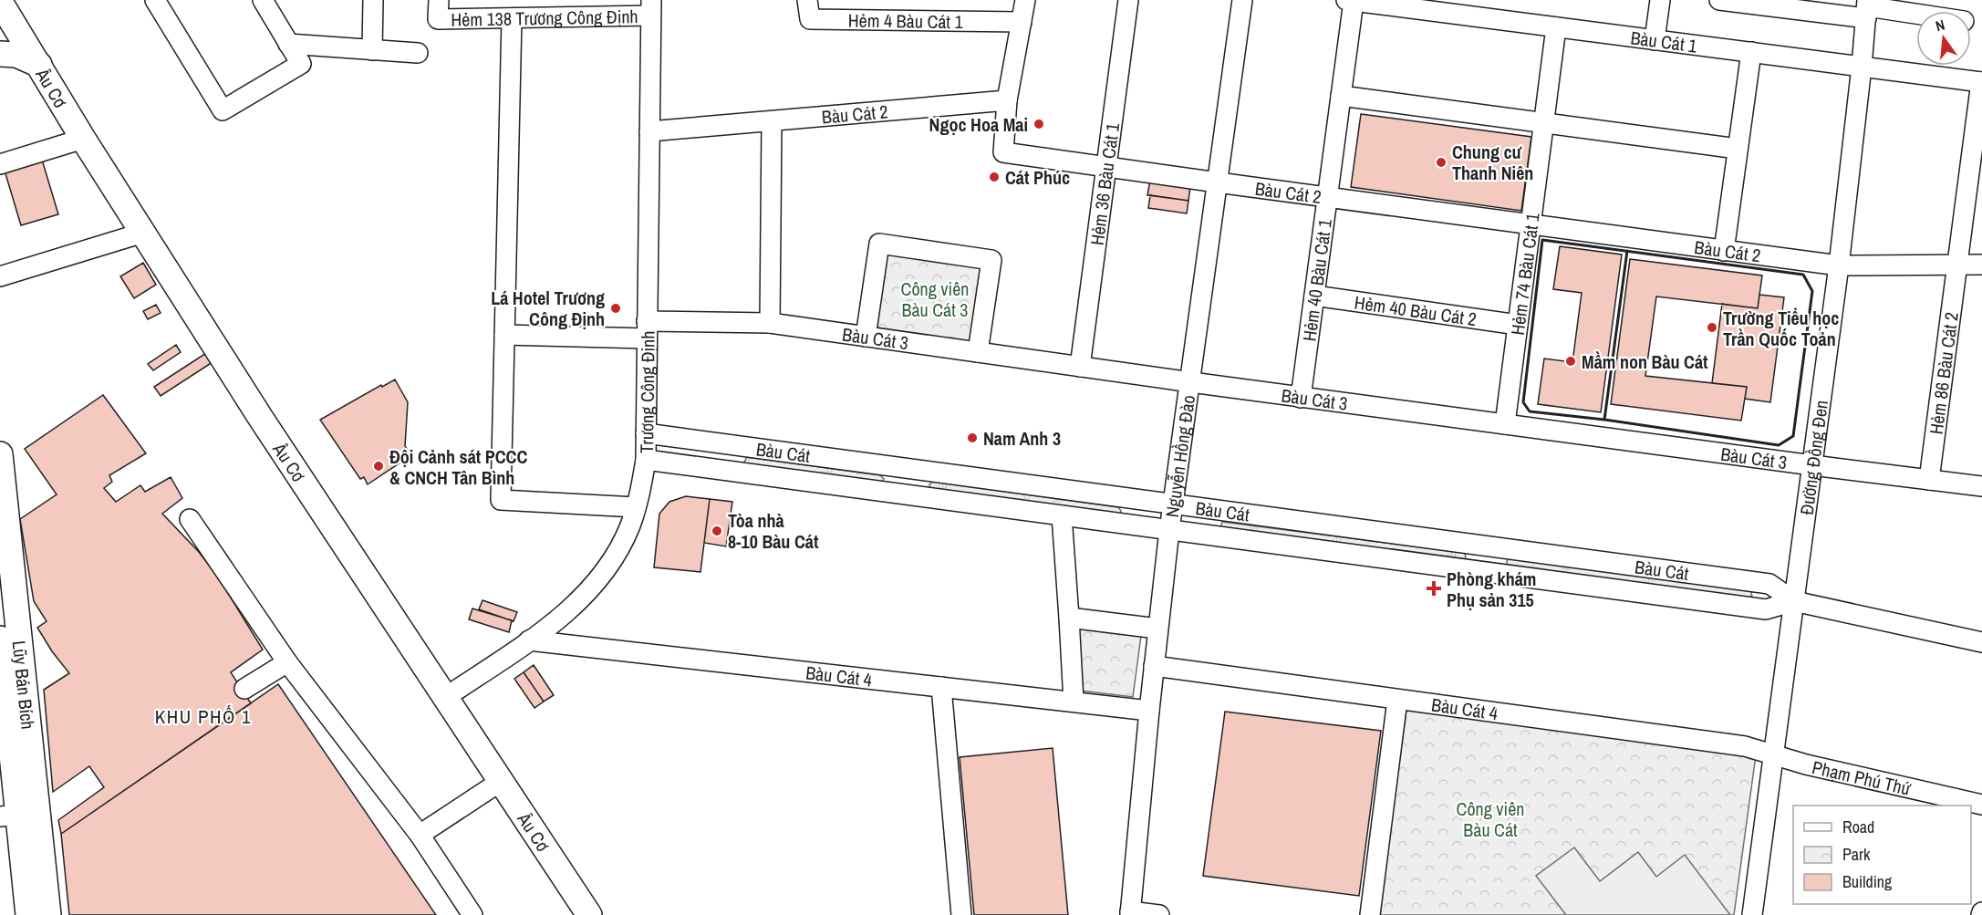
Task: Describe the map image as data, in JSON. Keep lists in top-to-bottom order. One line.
{"streets":{"main road":["Âu Cơ","Lũy Bán Bích"],"street":["Hẻm 138 Trương Công Định","Hẻm 4 Bàu Cát 1","Bàu Cát 1","Bàu Cát 2","Hẻm 36 Bàu Cát 1","Hẻm 74 Bàu Cát 1","Hẻm 40 Bàu Cát 1","Hẻm 40 Bàu Cát 2","Bàu Cát 3","Hẻm 86 Bàu Cát 2","Trương Công Định","Bàu Cát","Nguyễn Hồng Đào","Đường Đồng Đen","Bàu Cát 4","Phạm Phú Thứ"]},"crossings":[["Hẻm 138 Trương Công Định","Trương Công Định"],["Bàu Cát 1","Hẻm 74 Bàu Cát 1"],["Bàu Cát 1","Hẻm 40 Bàu Cát 1"],["Bàu Cát 1","Hẻm 86 Bàu Cát 2"],["Bàu Cát 1","Đường Đồng Đen"],["Âu Cơ","Trương Công Định"],["Bàu Cát 2","Hẻm 36 Bàu Cát 1"],["Bàu Cát 2","Hẻm 74 Bàu Cát 1"],["Bàu Cát 2","Hẻm 40 Bàu Cát 1"],["Bàu Cát 2","Hẻm 86 Bàu Cát 2"],["Bàu Cát 2","Trương Công Định"],["Bàu Cát 2","Nguyễn Hồng Đào"],["Bàu Cát 2","Đường Đồng Đen"],["Hẻm 36 Bàu Cát 1","Bàu Cát 3"],["Hẻm 74 Bàu Cát 1","Hẻm 40 Bàu Cát 2"],["Hẻm 74 Bàu Cát 1","Bàu Cát 3"],["Hẻm 40 Bàu Cát 1","Hẻm 40 Bàu Cát 2"],["Hẻm 40 Bàu Cát 1","Bàu Cát 3"],["Bàu Cát 3","Hẻm 86 Bàu Cát 2"],["Bàu Cát 3","Trương Công Định"],["Bàu Cát 3","Nguyễn Hồng Đào"],["Bàu Cát 3","Đường Đồng Đen"],["Trương Công Định","Bàu Cát"],["Trương Công Định","Bàu Cát 4"],["Bàu Cát","Nguyễn Hồng Đào"],["Bàu Cát","Đường Đồng Đen"],["Nguyễn Hồng Đào","Bàu Cát 4"],["Đường Đồng Đen","Bàu Cát 4"],["Đường Đồng Đen","Phạm Phú Thứ"],["Bàu Cát 4","Phạm Phú Thứ"]],"districts":["KHU PHỐ 1"],"parks":["Công viên Bàu Cát 3","Công viên Bàu Cát"],"places":{"other":["Ngọc Hoa Mai","Chung cư Thanh Niên","Cát Phúc","Lá Hotel Trương Công Định","Trường Tiểu học Trần Quốc Toản","Mầm non Bàu Cát","Nam Anh 3","Đội Cảnh sát PCCC & CNCH Tân Bình","Tòa nhà 8-10 Bàu Cát"],"health":["Phòng khám Phụ sản 315"]},"legend":["Road","Park","Building"],"north":"top"}
